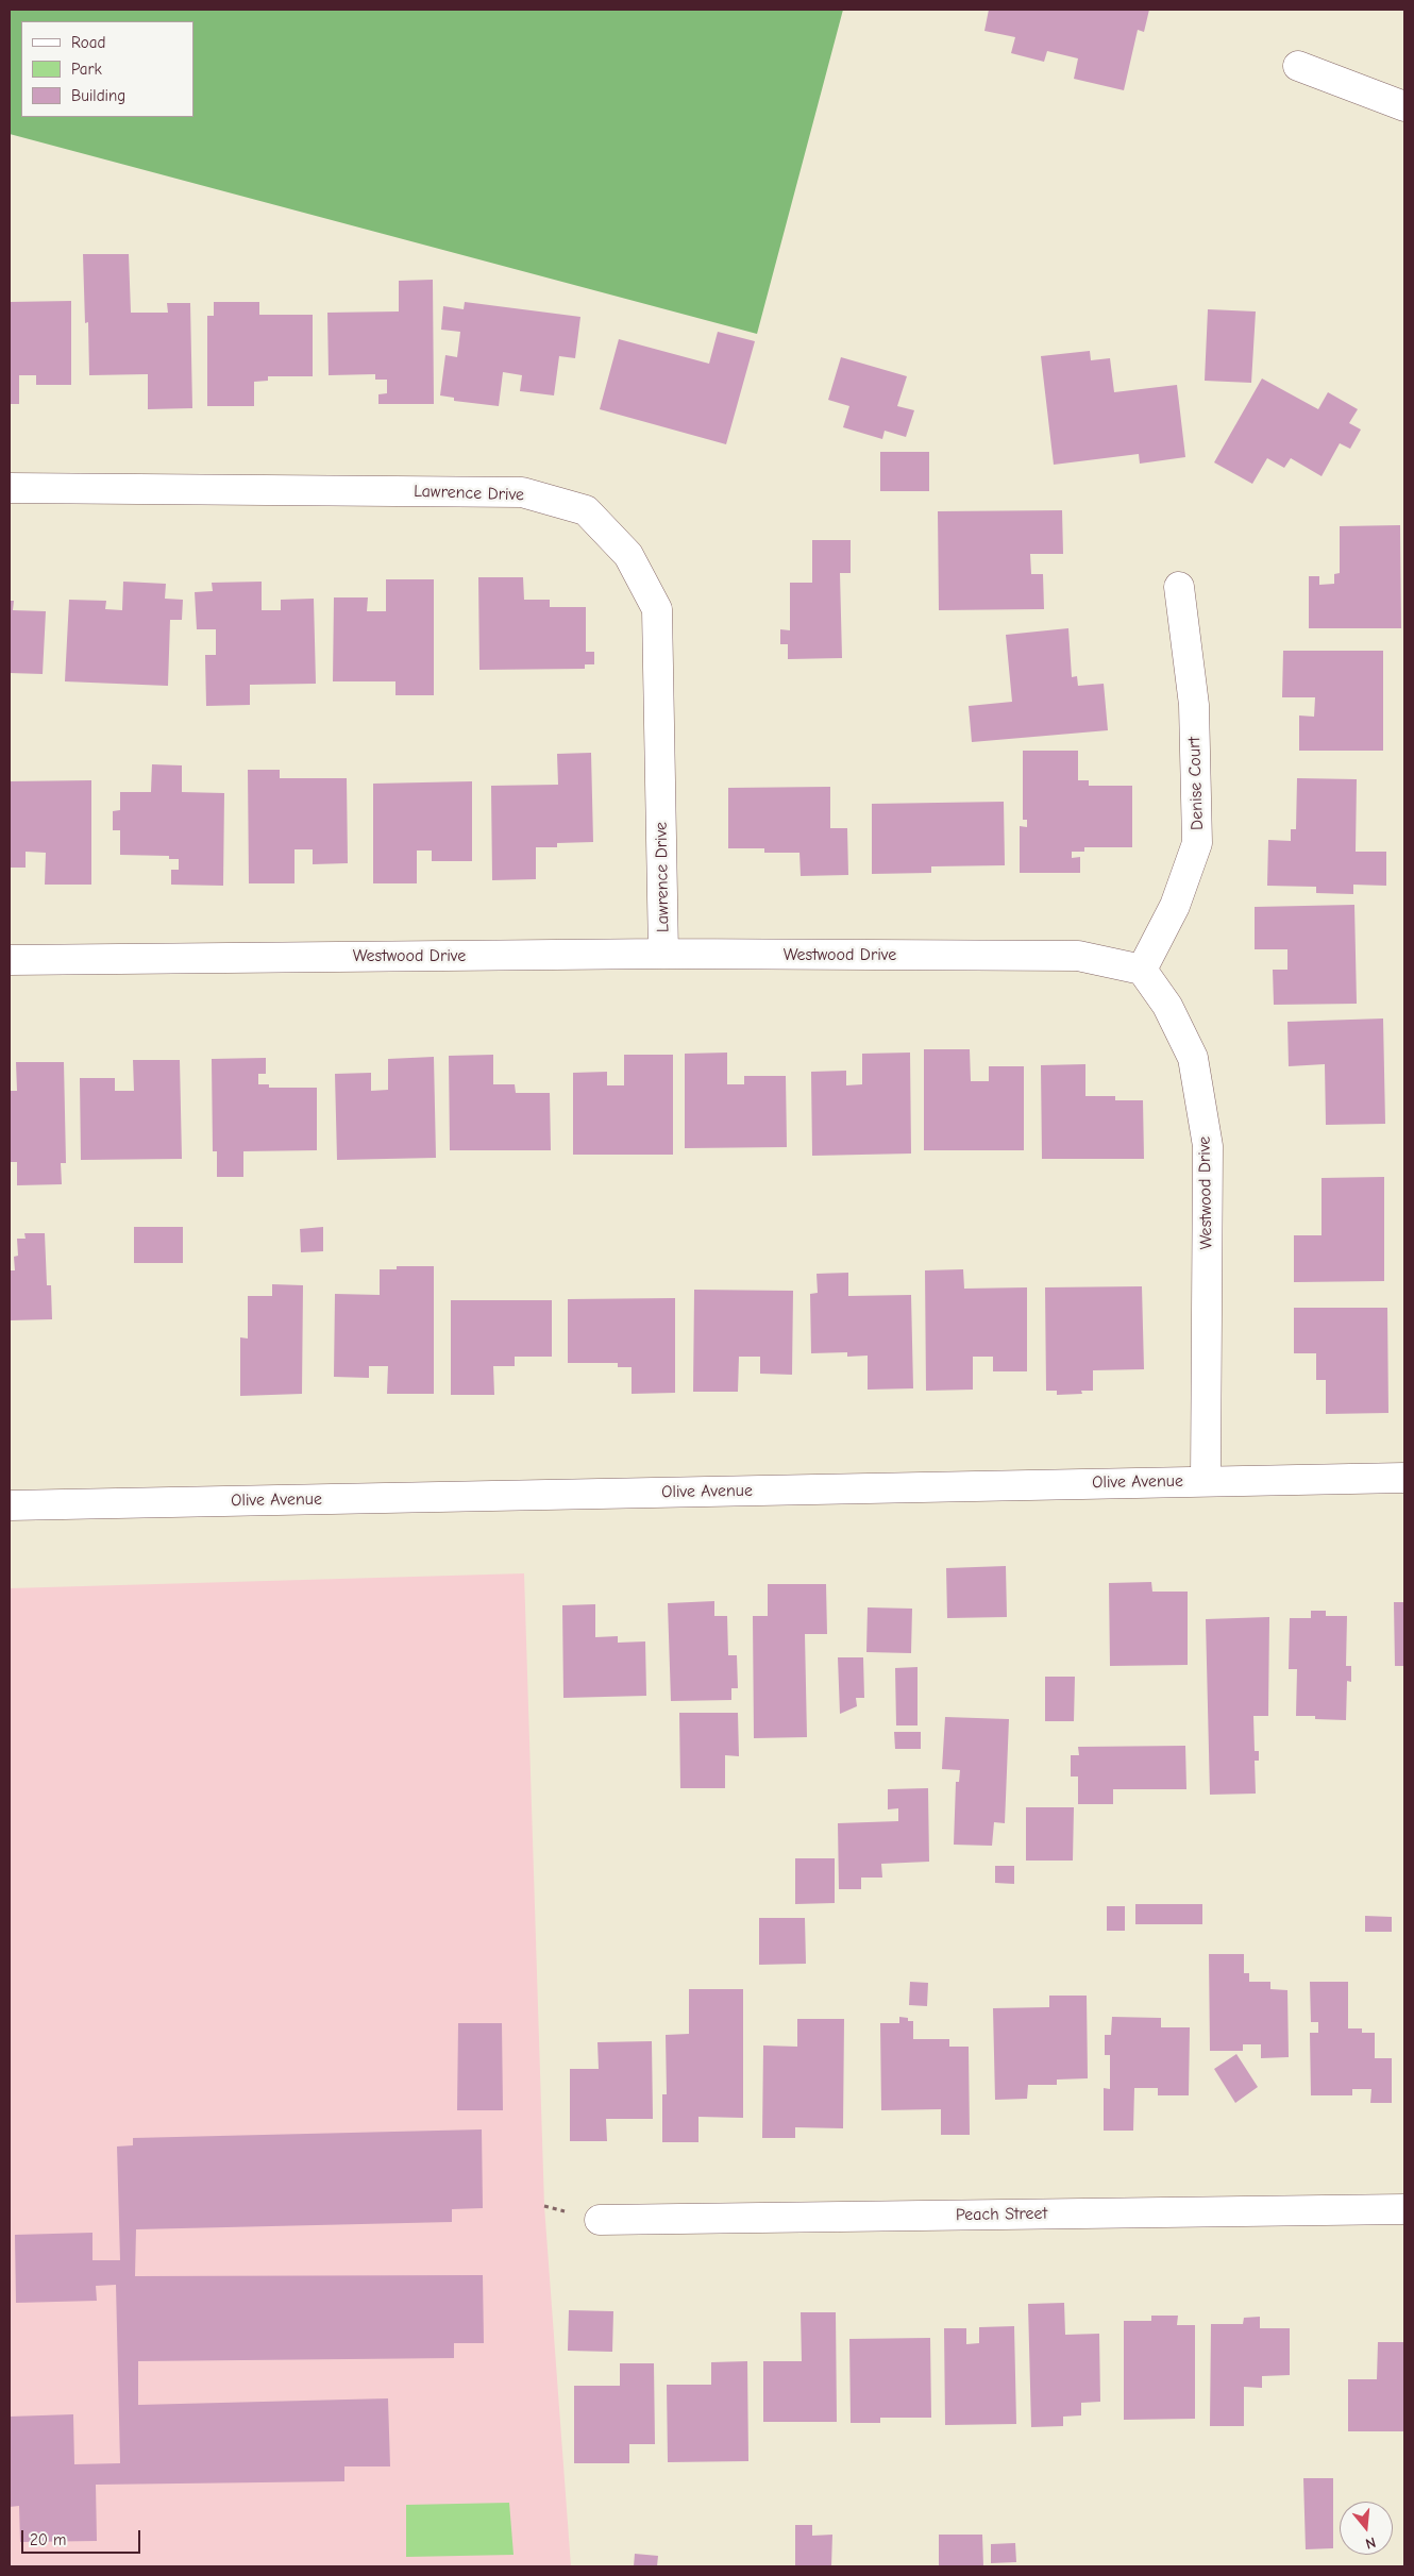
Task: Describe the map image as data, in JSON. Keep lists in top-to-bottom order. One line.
{"streets":{"street":["Lawrence Drive","Denise Court","Westwood Drive","Olive Avenue","Peach Street"]},"crossings":[["Lawrence Drive","Westwood Drive"],["Denise Court","Westwood Drive"],["Westwood Drive","Olive Avenue"]],"legend":["Road","Park","Building"],"scale_bar":"20 m","north":"bottom"}
